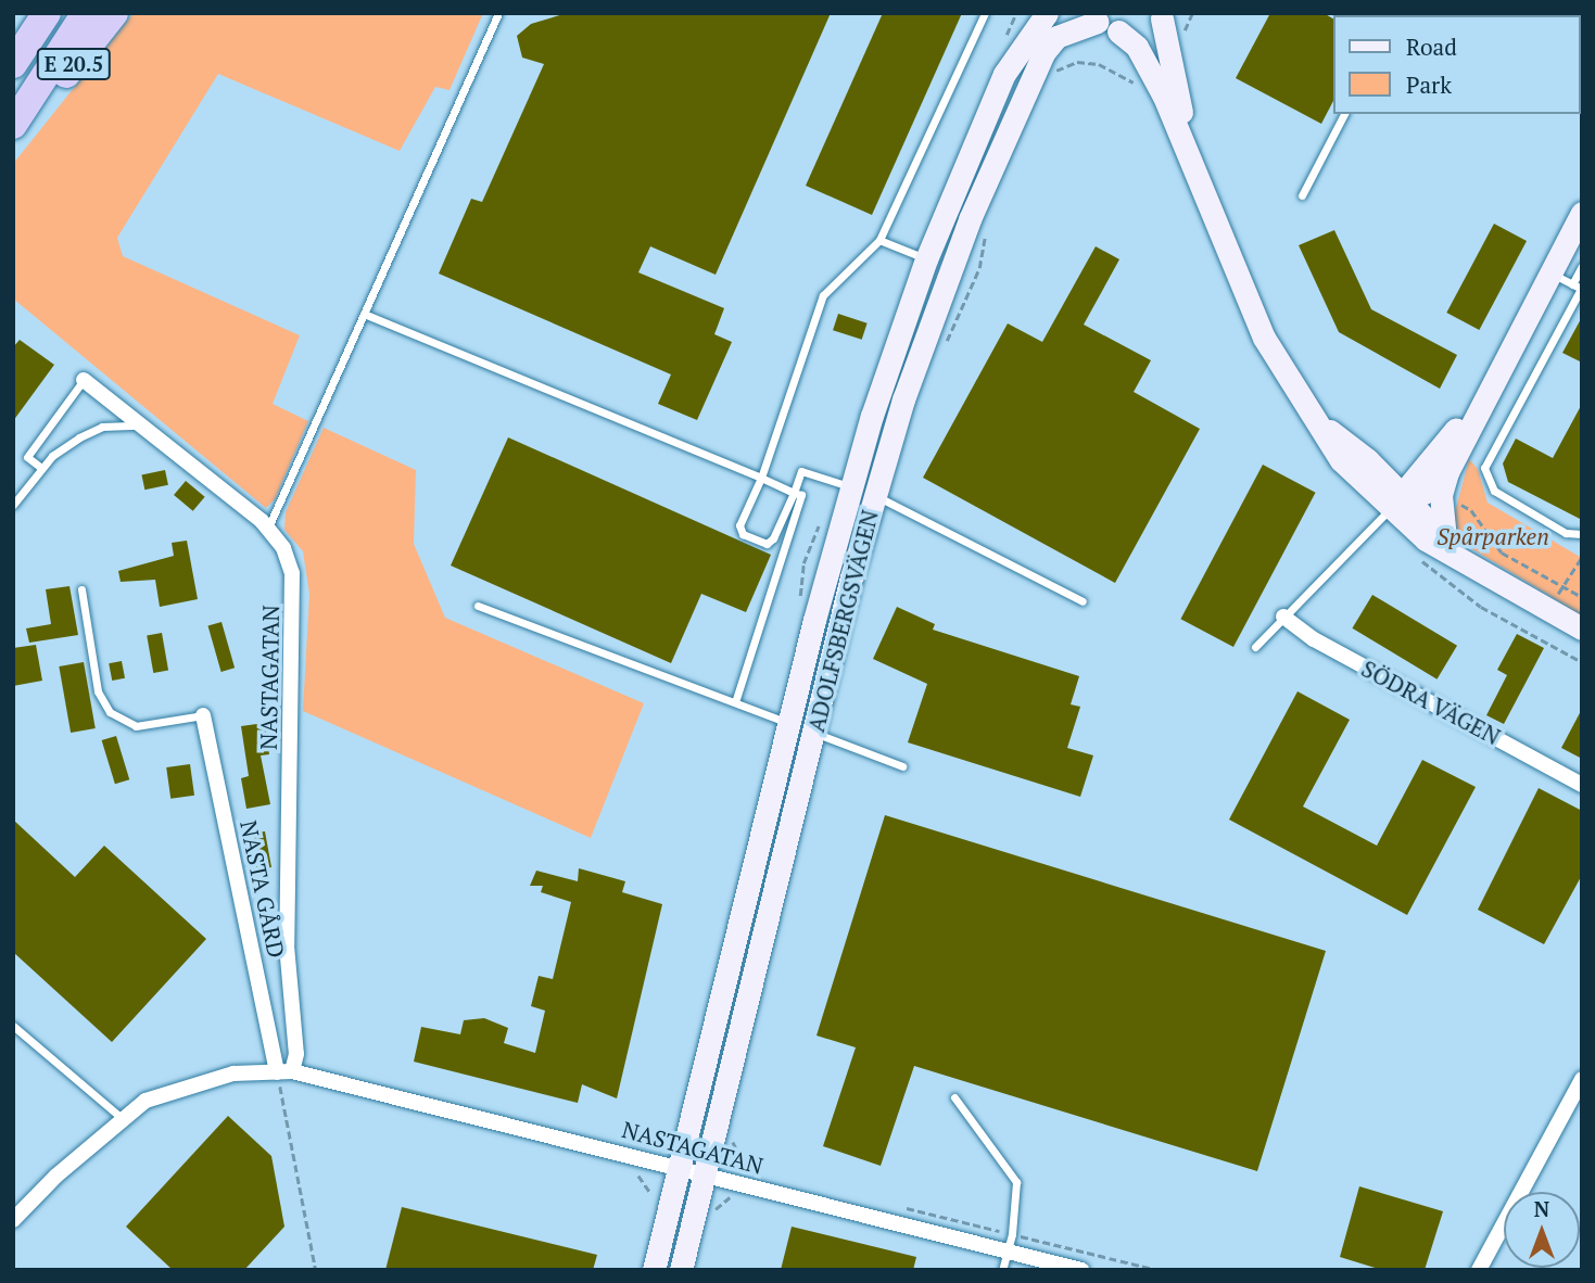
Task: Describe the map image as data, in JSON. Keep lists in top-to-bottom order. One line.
{"streets":{"highway":["E 20.5"],"main road":["ADOLFSBERGSVÄGEN"],"street":["NASTAGATAN","SÖDRA VÄGEN","NASTA GÅRD"]},"crossings":[["ADOLFSBERGSVÄGEN","NASTAGATAN"],["NASTAGATAN","NASTA GÅRD"]],"parks":["Spårparken"],"legend":["Road","Park"],"north":"top"}
